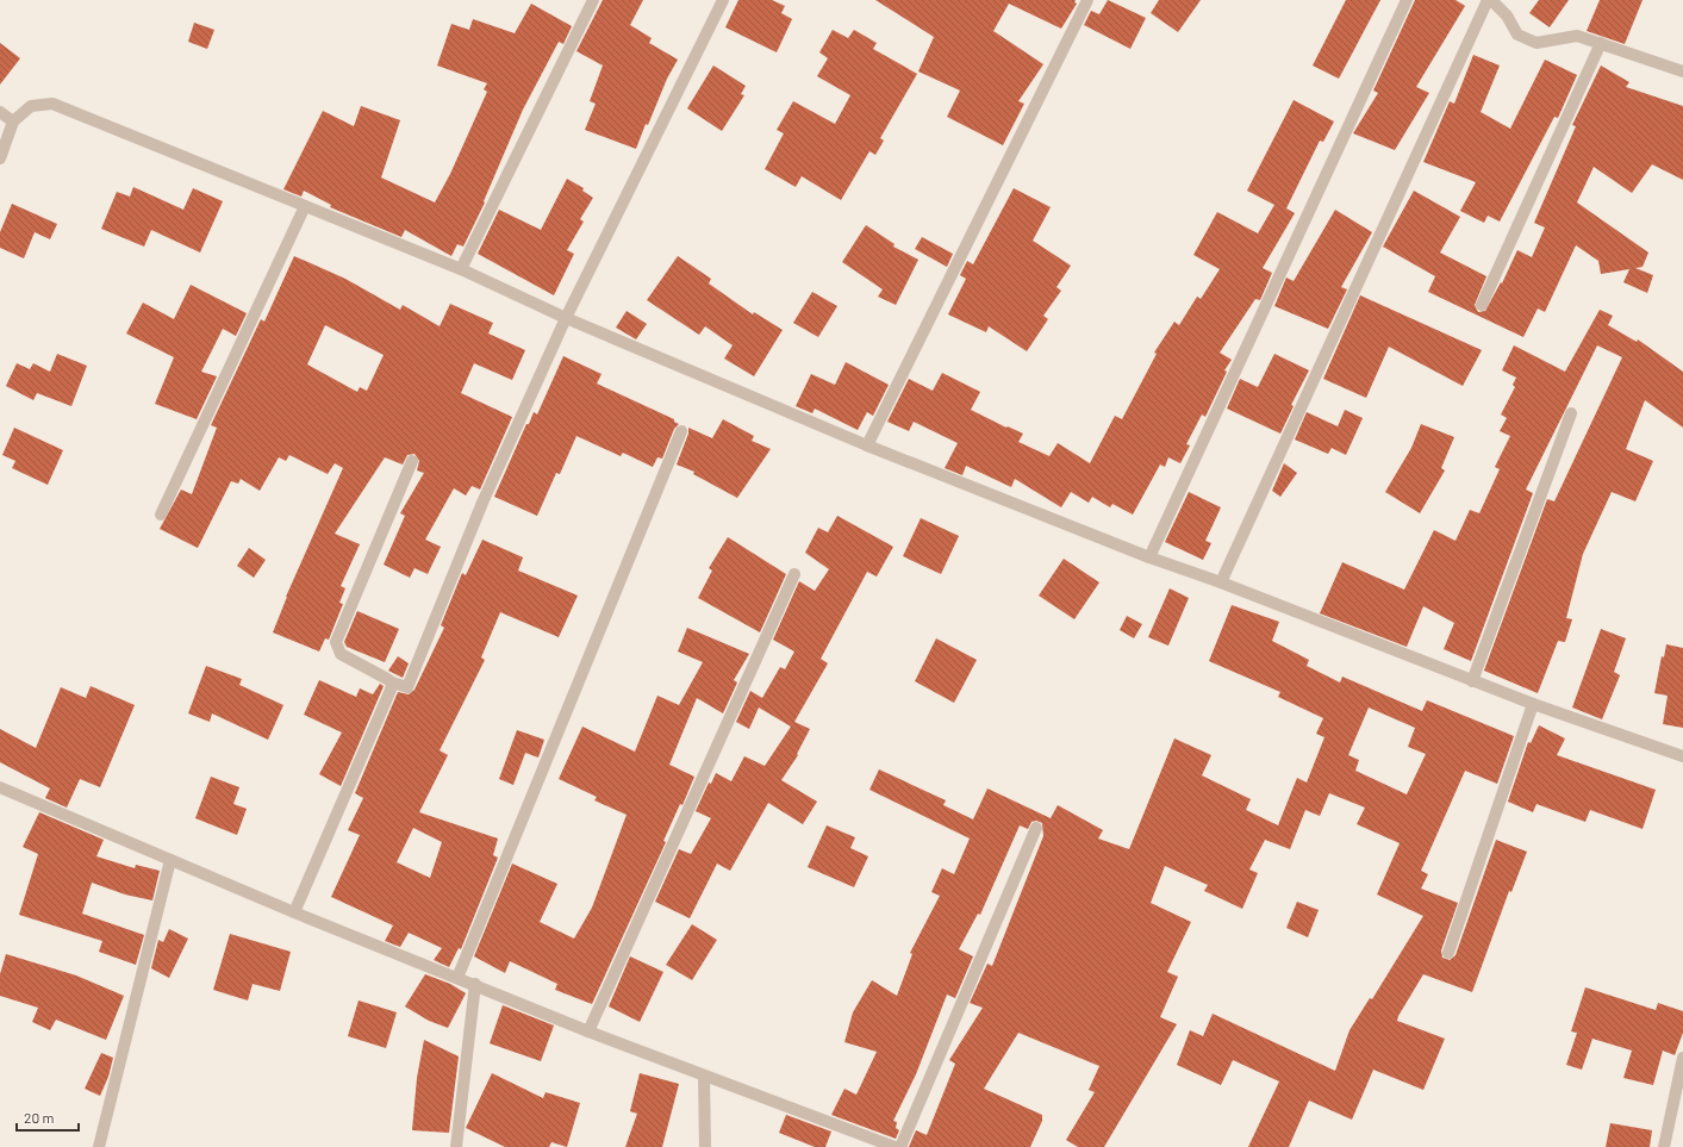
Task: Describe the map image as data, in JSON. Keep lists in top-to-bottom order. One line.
{"scale_bar":"20 m"}
